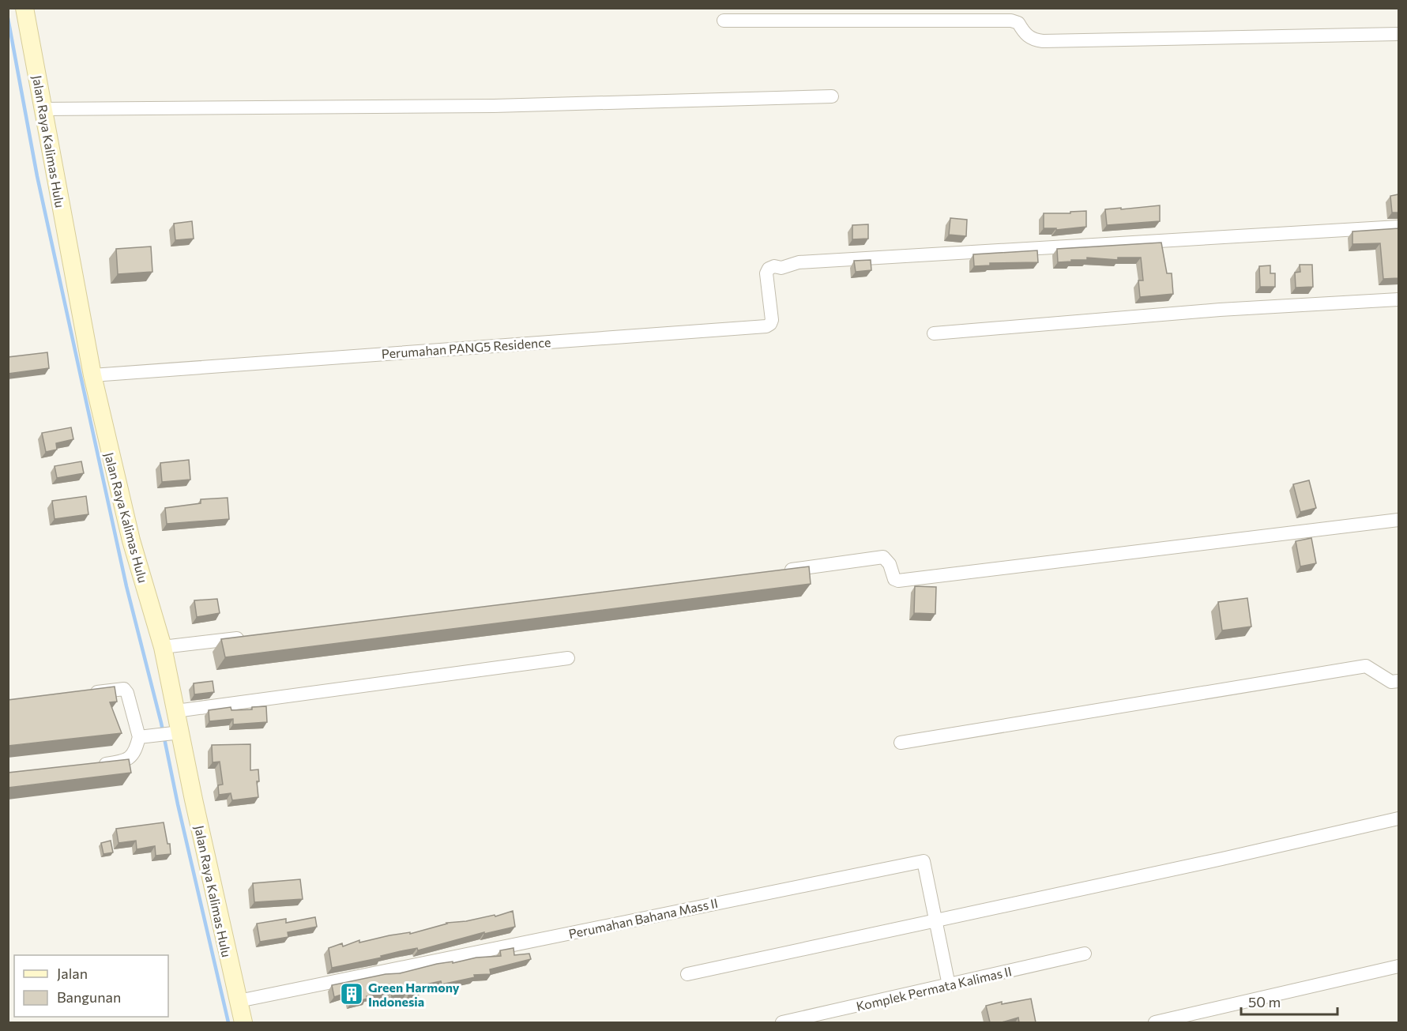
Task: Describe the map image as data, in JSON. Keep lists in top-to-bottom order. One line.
{"streets":{"street":["Jalan Raya Kalimas Hulu","Perumahan PANG5 Residence","Perumahan Bahana Mass II","Komplek Permata Kalimas II"]},"crossings":[["Jalan Raya Kalimas Hulu","Perumahan PANG5 Residence"],["Jalan Raya Kalimas Hulu","Perumahan Bahana Mass II"],["Perumahan Bahana Mass II","Komplek Permata Kalimas II"]],"places":{"building":["Green Harmony Indonesia"]},"legend":["Jalan","Bangunan"],"scale_bar":"50 m"}
